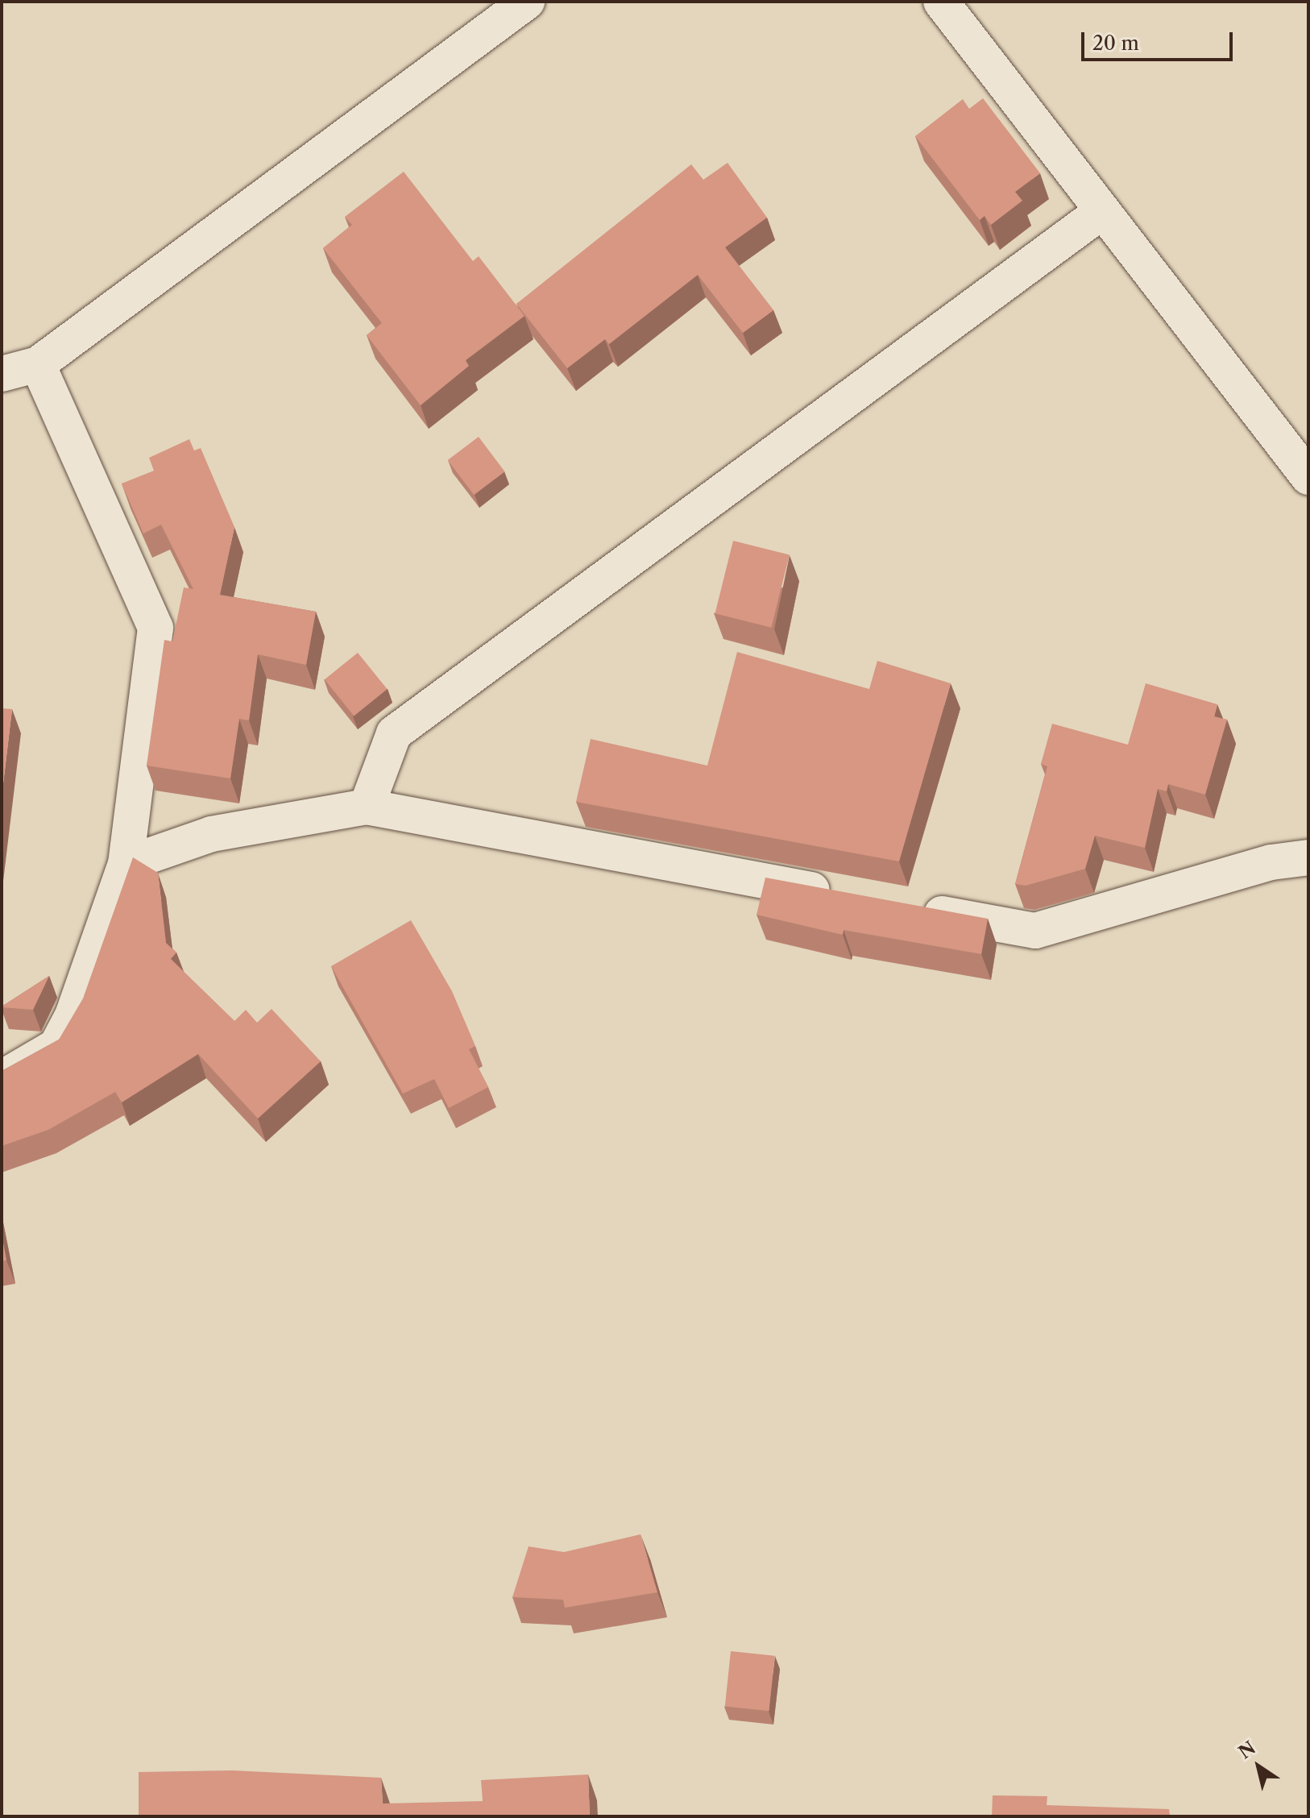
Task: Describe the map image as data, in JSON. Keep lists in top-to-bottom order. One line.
{"scale_bar":"20 m","north":"top left"}
